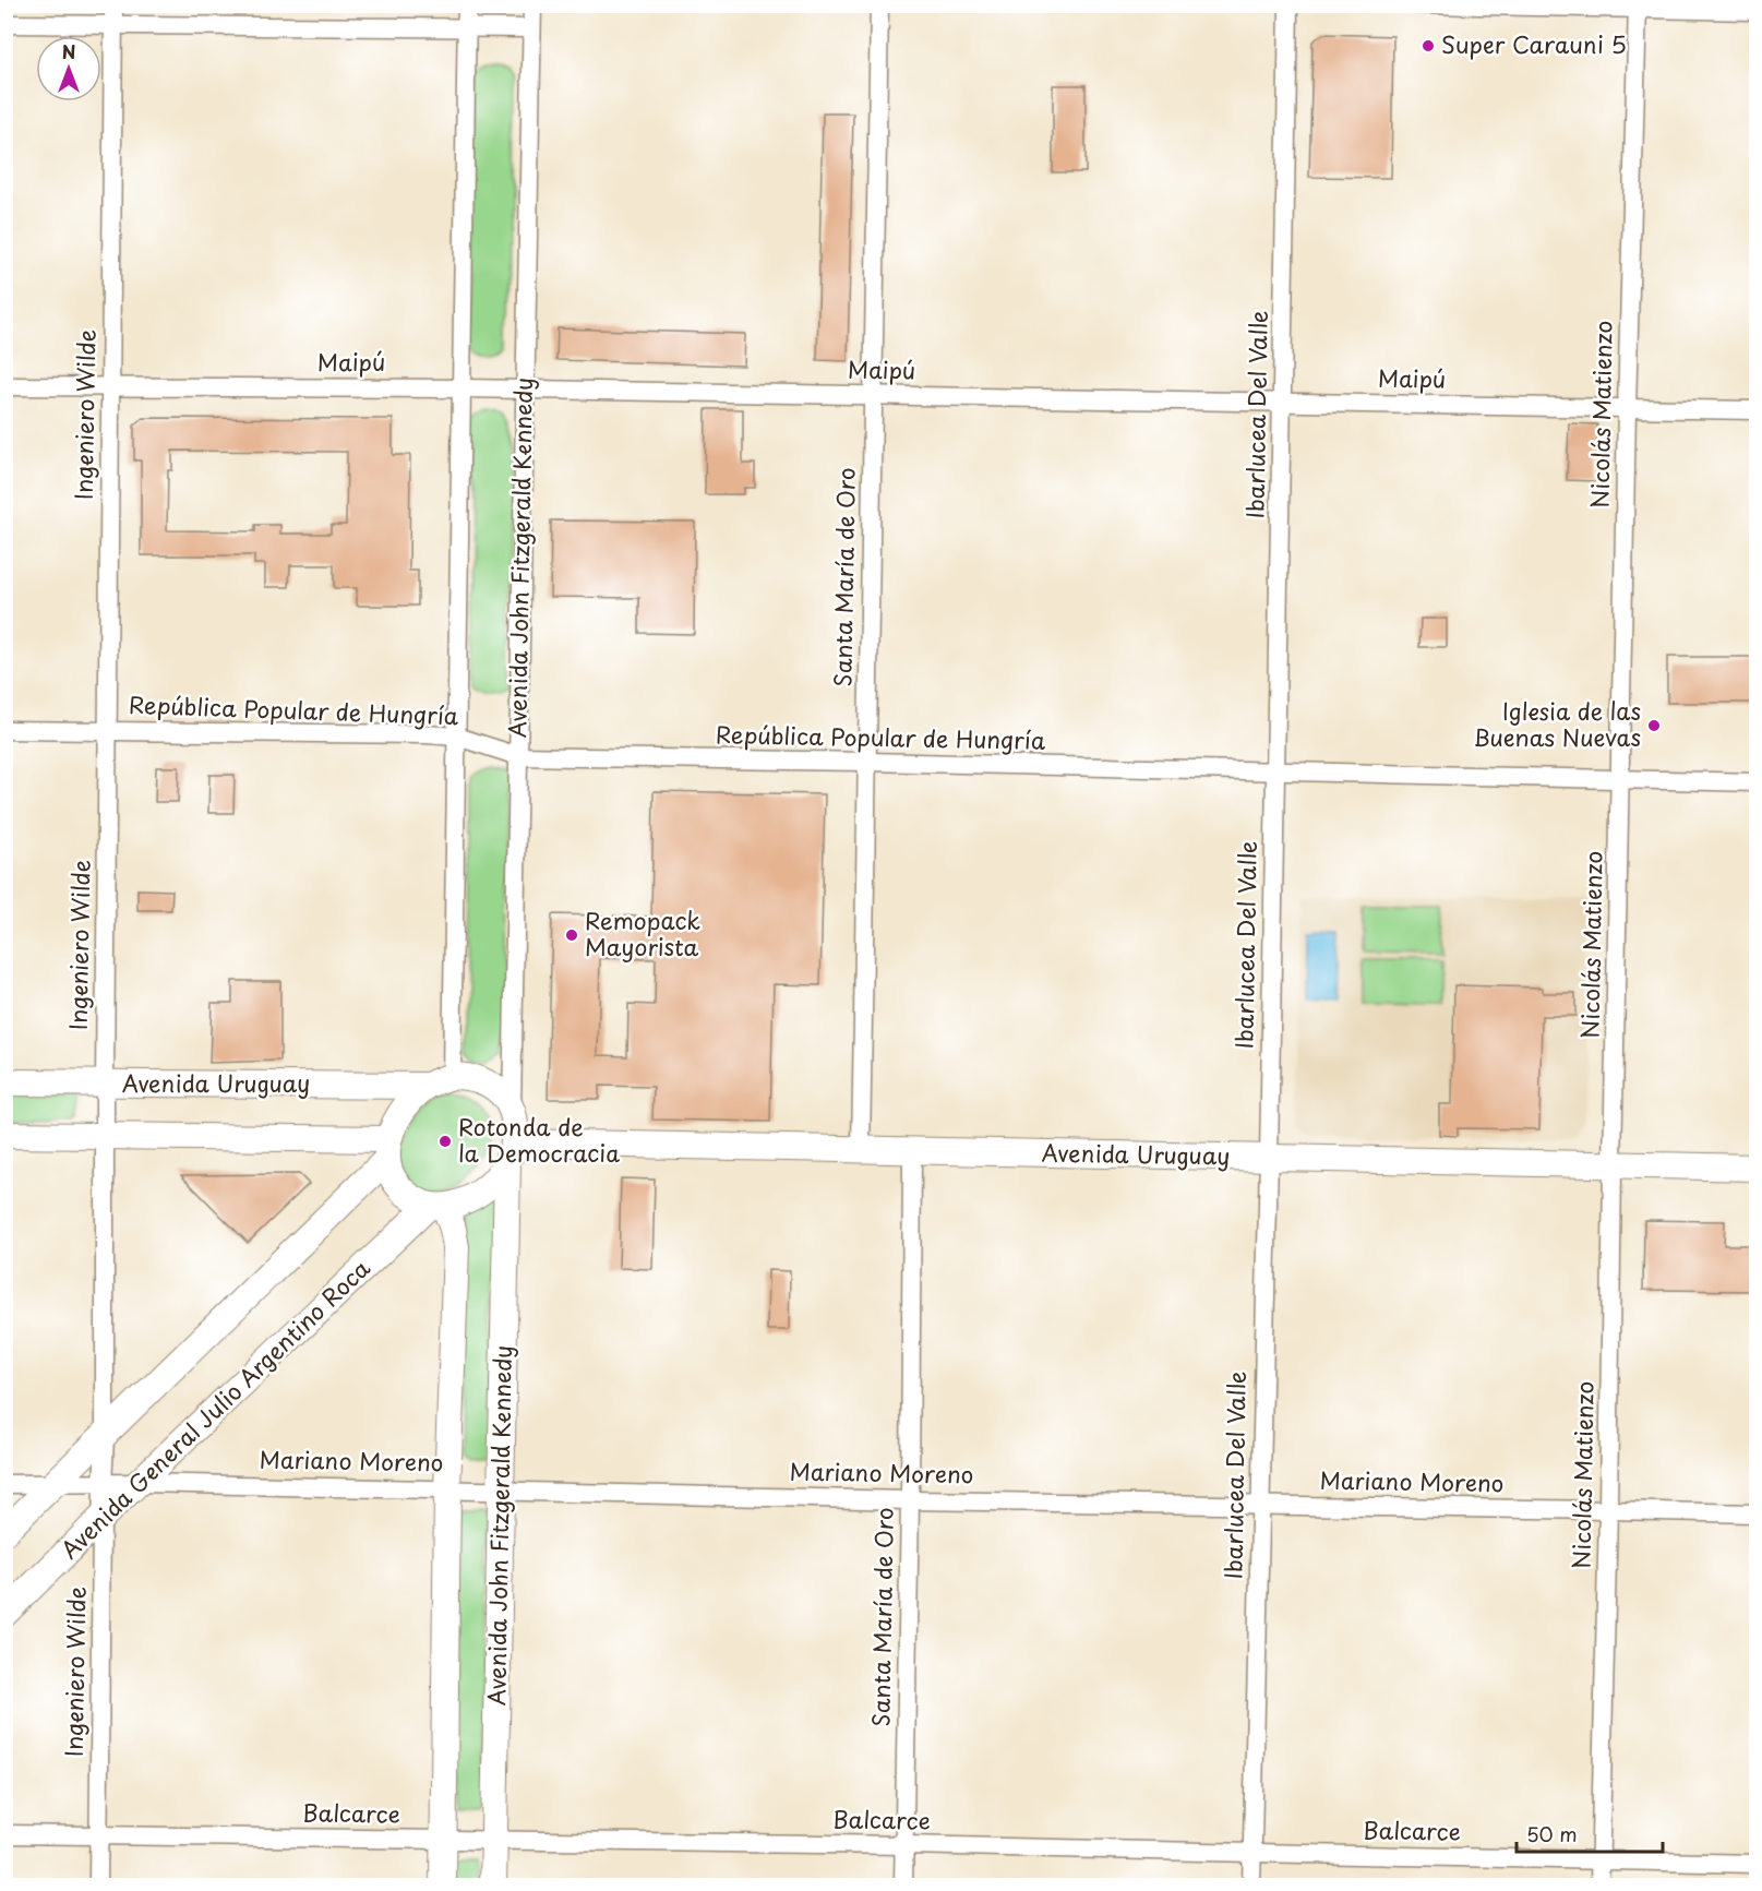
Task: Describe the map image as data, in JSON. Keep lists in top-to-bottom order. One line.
{"streets":{"street":["Maipú","Ingeniero Wilde","Ibarlucea Del Valle","Nicolás Matienzo","Avenida John Fitzgerald Kennedy","Santa María de Oro","República Popular de Hungría","Avenida Uruguay","Avenida General Julio Argentino Roca","Mariano Moreno","Balcarce"]},"crossings":[["Maipú","Ingeniero Wilde"],["Maipú","Ibarlucea Del Valle"],["Maipú","Nicolás Matienzo"],["Maipú","Avenida John Fitzgerald Kennedy"],["Maipú","Santa María de Oro"],["Ingeniero Wilde","República Popular de Hungría"],["Ingeniero Wilde","Avenida Uruguay"],["Ingeniero Wilde","Avenida General Julio Argentino Roca"],["Ingeniero Wilde","Mariano Moreno"],["Ingeniero Wilde","Balcarce"],["Ibarlucea Del Valle","República Popular de Hungría"],["Ibarlucea Del Valle","Avenida Uruguay"],["Ibarlucea Del Valle","Mariano Moreno"],["Ibarlucea Del Valle","Balcarce"],["Nicolás Matienzo","República Popular de Hungría"],["Nicolás Matienzo","Avenida Uruguay"],["Nicolás Matienzo","Mariano Moreno"],["Nicolás Matienzo","Balcarce"],["Avenida John Fitzgerald Kennedy","República Popular de Hungría"],["Avenida John Fitzgerald Kennedy","Avenida Uruguay"],["Avenida John Fitzgerald Kennedy","Avenida General Julio Argentino Roca"],["Avenida John Fitzgerald Kennedy","Mariano Moreno"],["Avenida John Fitzgerald Kennedy","Balcarce"],["Santa María de Oro","República Popular de Hungría"],["Santa María de Oro","Avenida Uruguay"],["Santa María de Oro","Mariano Moreno"],["Santa María de Oro","Balcarce"],["Avenida Uruguay","Avenida General Julio Argentino Roca"],["Avenida General Julio Argentino Roca","Mariano Moreno"]],"places":["Super Carauni 5","Iglesia de las Buenas Nuevas","Remopack Mayorista","Rotonda de la Democracia"],"scale_bar":"50 m","north":"top"}
